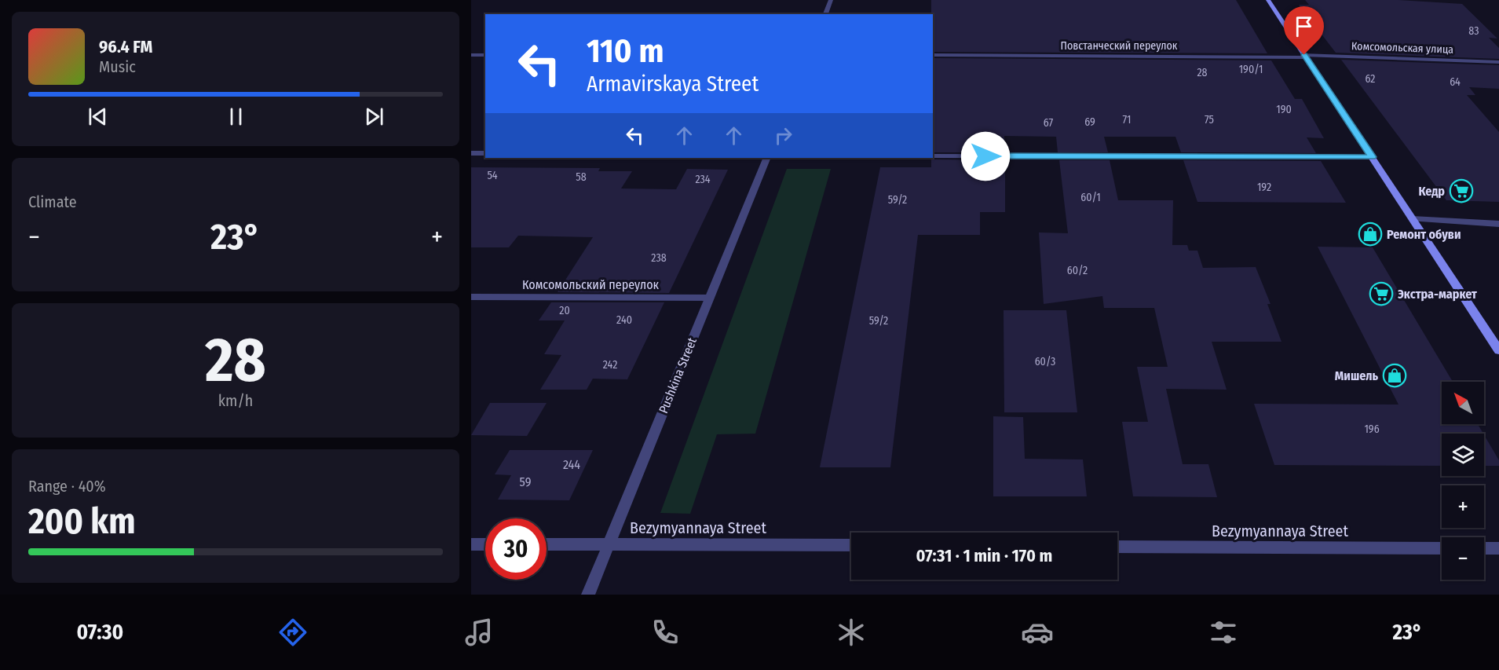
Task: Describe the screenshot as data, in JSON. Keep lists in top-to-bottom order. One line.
{"streets":{"street":["Повстанческий переулок","Комсомольская улица","Комсомольский переулок","Pushkina Street","Bezymyannaya Street"]},"crossings":[["Повстанческий переулок","Комсомольская улица"],["Комсомольский переулок","Pushkina Street"],["Pushkina Street","Bezymyannaya Street"]],"places":{"supermarket":["Кедр","Экстра-маркет"],"shop":["Ремонт обуви","Мишель"]},"house_numbers":["83","190/1","28","62","64","190","71","75","69","67","54","58","234","192","60/1","59/2","238","60/2","20","240","59/2","60/3","242","196","244","59"],"north":"top left","page":{"turn":["110 m","Armavirskaya Street"],"song":["96.4 FM","Music"],"tile":["Climate",["28","km/h"],["Range · 40%","200 km"]],"heat":["−","23°","+"],"map_buttons":["+","−"],"limit":"30","trip":"07:31 · 1 min · 170 m","tabs":["07:30","23°"]}}
